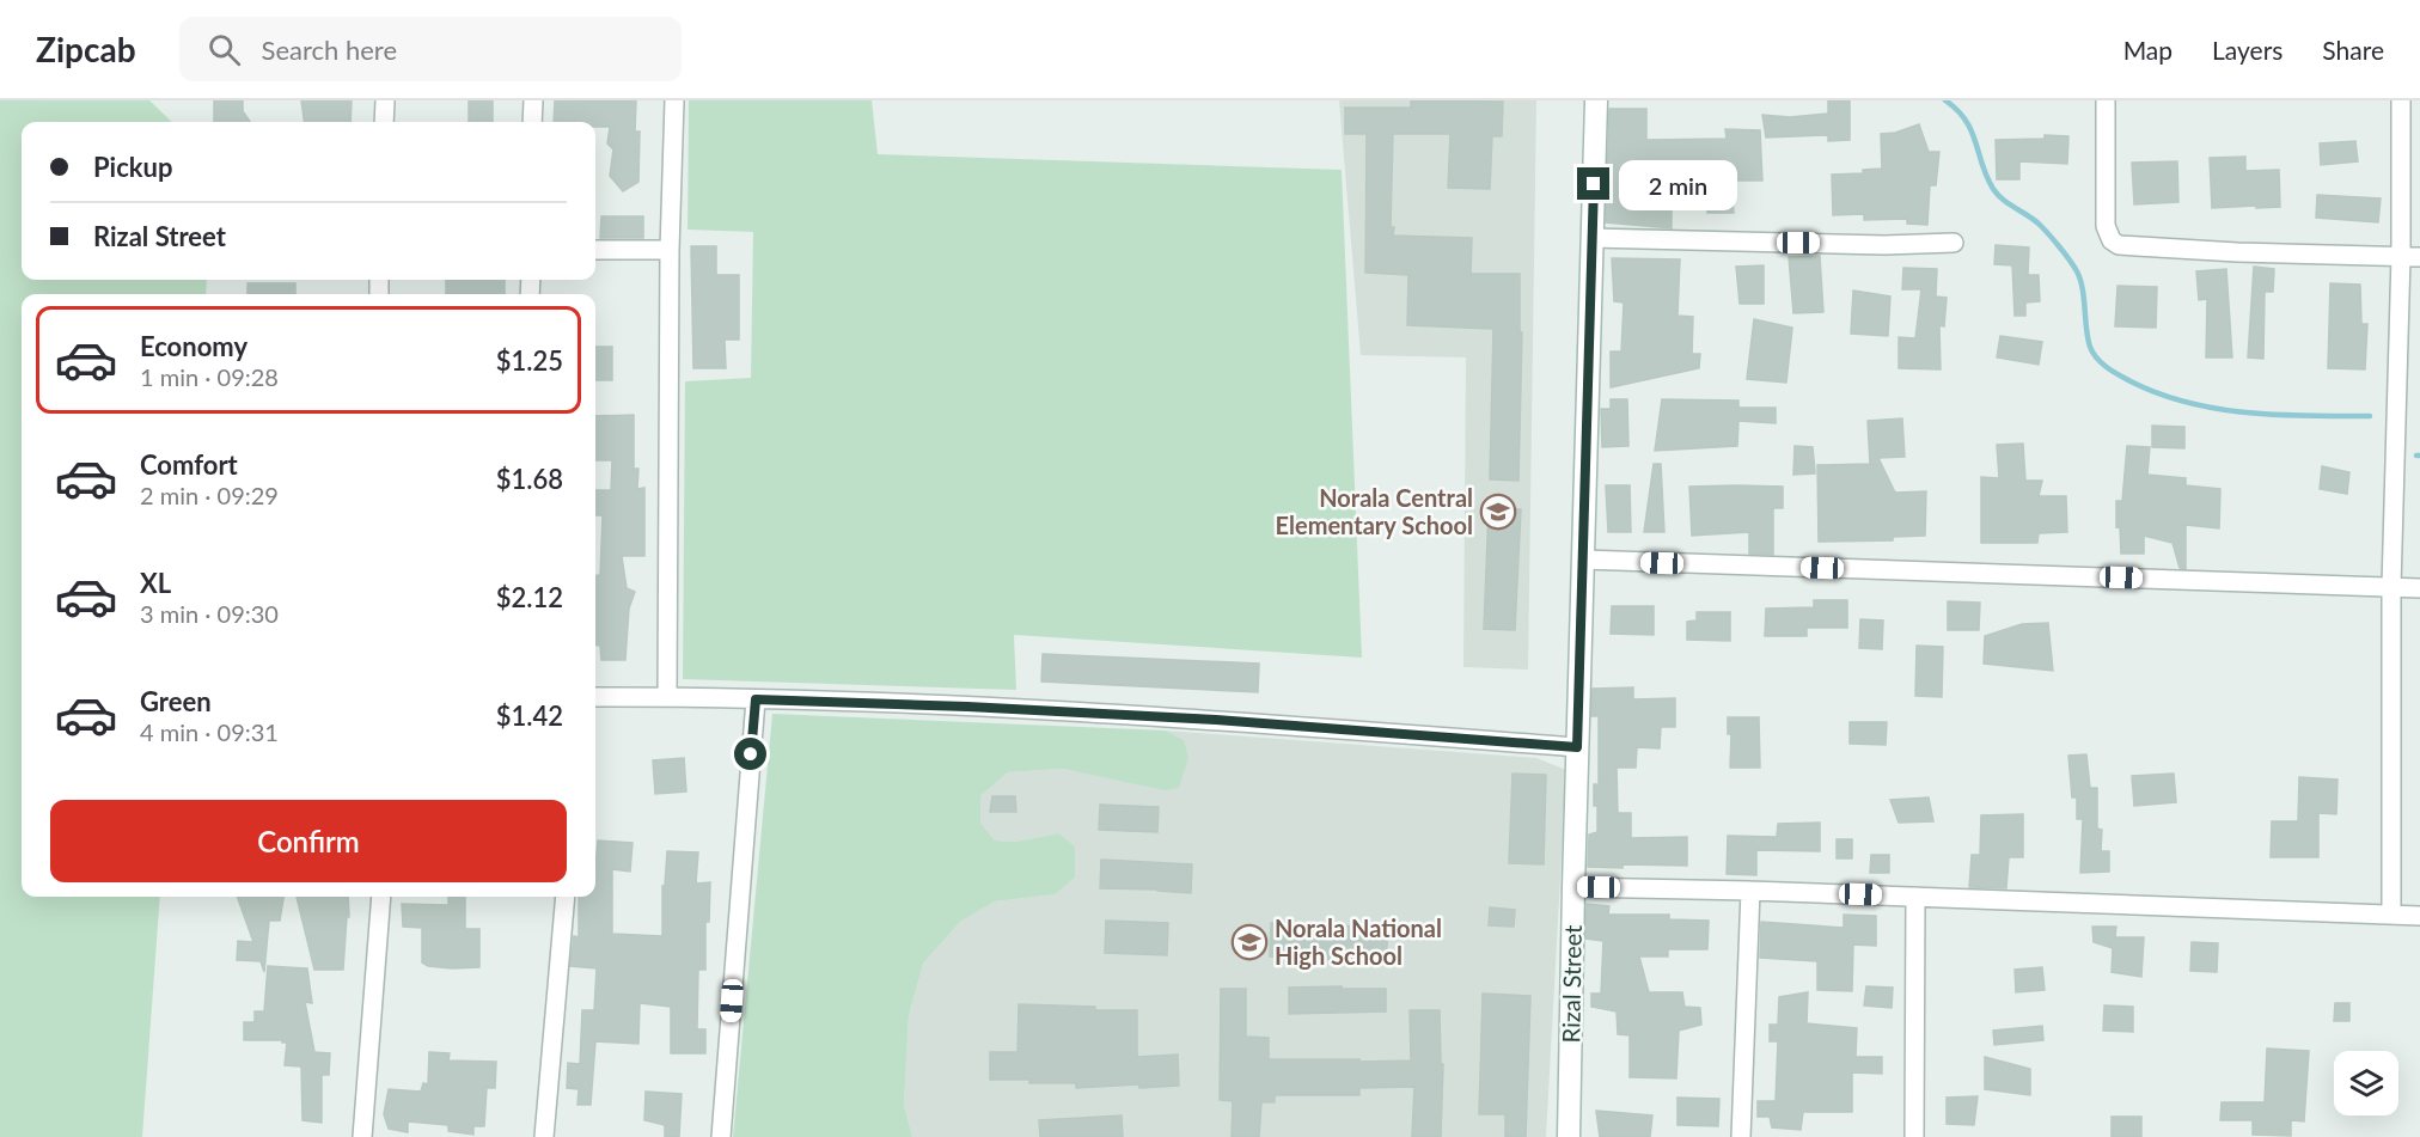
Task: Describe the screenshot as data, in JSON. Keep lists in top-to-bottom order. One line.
{"streets":{"main road":["Rizal Street"]},"places":{"school or university":["Norala Central Elementary School","Norala National High School"]},"page":{"header":"Zipcab","search":"Search here","nav":["Map","Layers","Share"],"banner":["Pickup","Rizal Street"],"bubble":"2 min","list":[{"name":"Economy","note":"1 min · 09:28","value":"$1.25"},{"name":"Comfort","note":"2 min · 09:29","value":"$1.68"},{"name":"XL","note":"3 min · 09:30","value":"$2.12"},{"name":"Green","note":"4 min · 09:31","value":"$1.42"}],"buttons":"Confirm"}}
